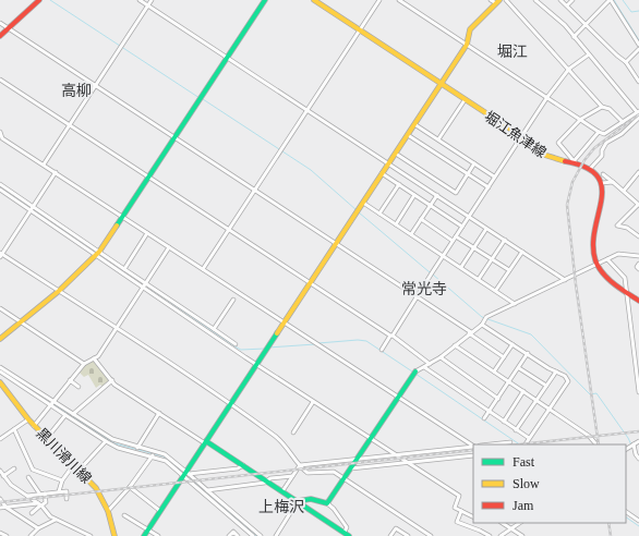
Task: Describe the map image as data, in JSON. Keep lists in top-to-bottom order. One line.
{"streets":{"street":["堀江魚津線","黒川滑川線"]},"districts":["堀江","高柳","常光寺","上梅沢"],"legend":["Fast","Slow","Jam"]}
